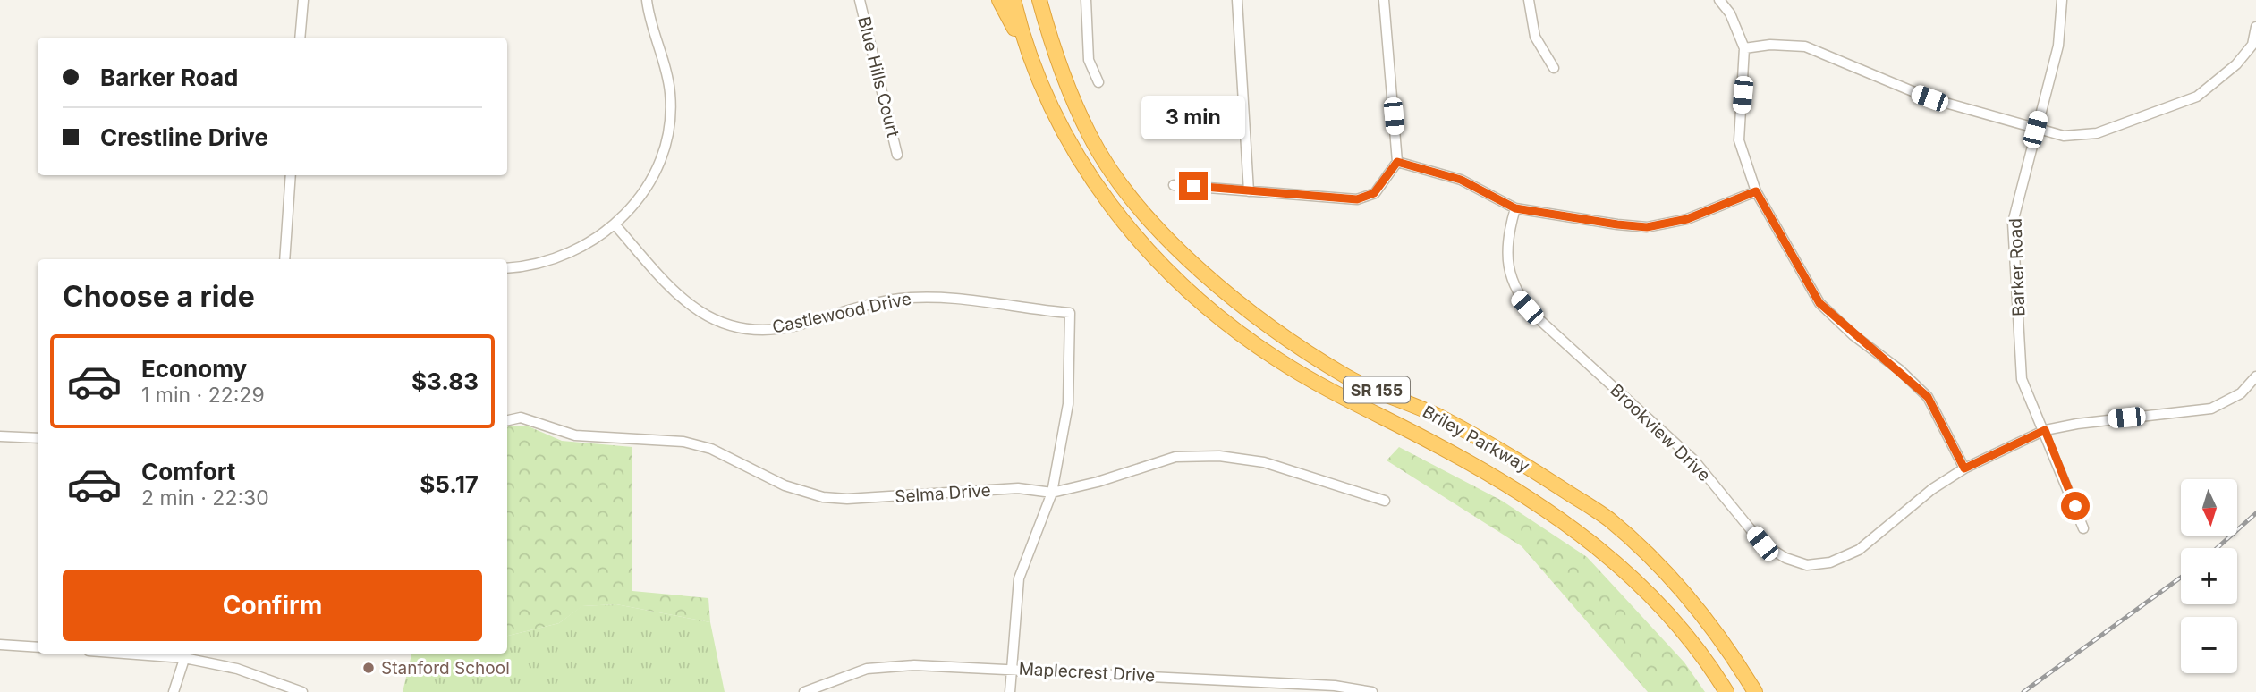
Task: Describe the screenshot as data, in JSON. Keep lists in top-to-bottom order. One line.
{"streets":{"highway":["SR 155","Briley Parkway"],"street":["Blue Hills Court","Barker Road","Castlewood Drive","Brookview Drive","Selma Drive","Maplecrest Drive"]},"crossings":[["Barker Road","Brookview Drive"],["Castlewood Drive","Selma Drive"]],"places":["Stanford School"],"north":"bottom","page":{"banner":["Barker Road","Crestline Drive"],"bubble":"3 min","heading":"Choose a ride","list":[{"name":"Economy","note":"1 min · 22:29","value":"$3.83"},{"name":"Comfort","note":"2 min · 22:30","value":"$5.17"}],"map_buttons":["+","−"],"buttons":"Confirm"}}
